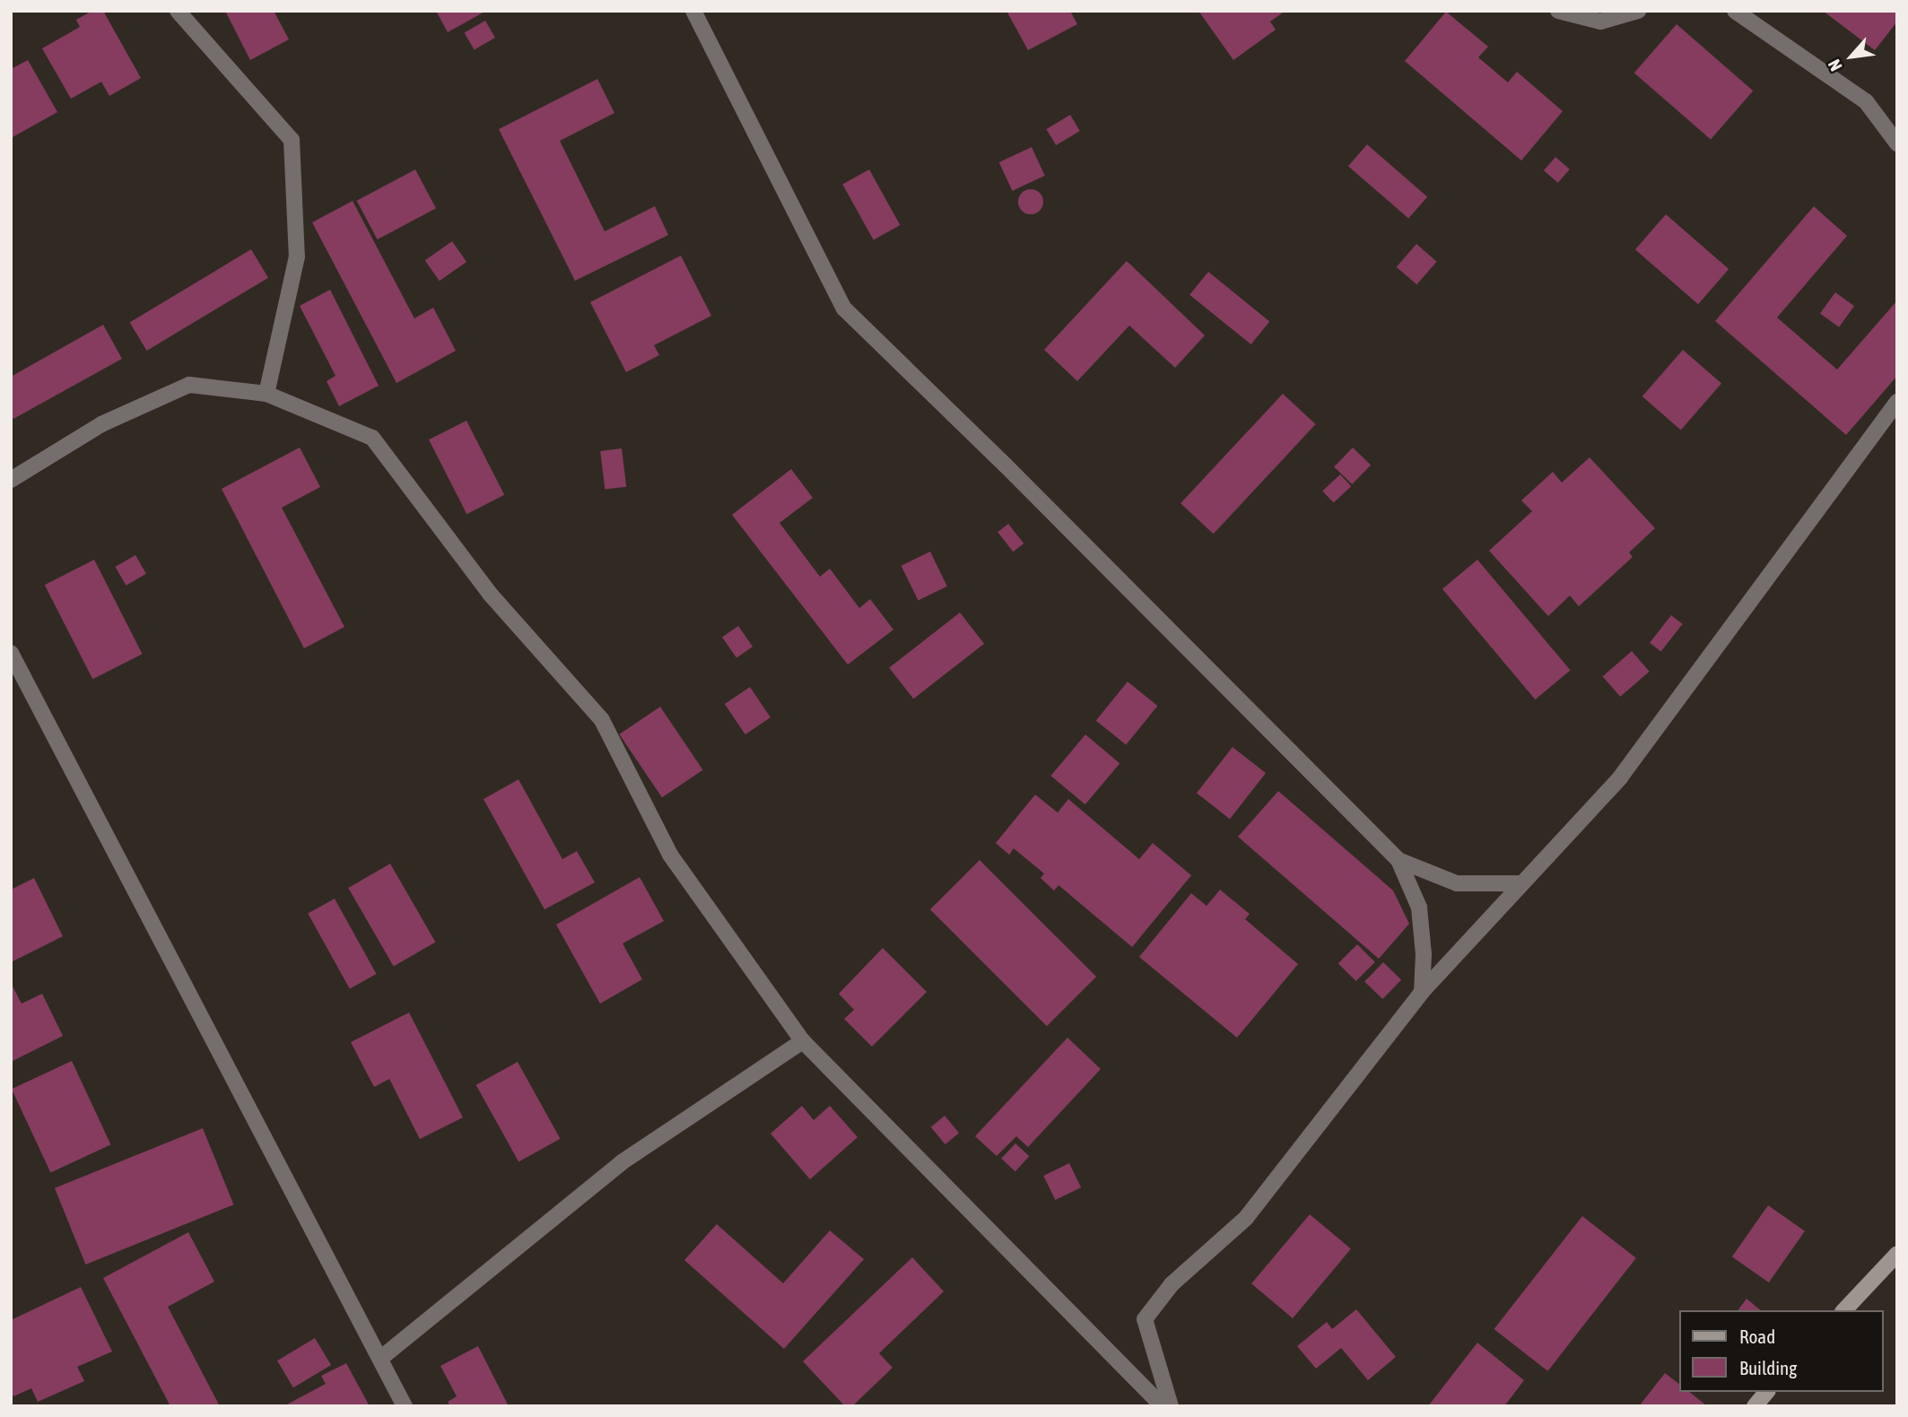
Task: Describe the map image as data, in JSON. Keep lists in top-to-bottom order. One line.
{"legend":["Road","Building"],"north":"bottom left"}
